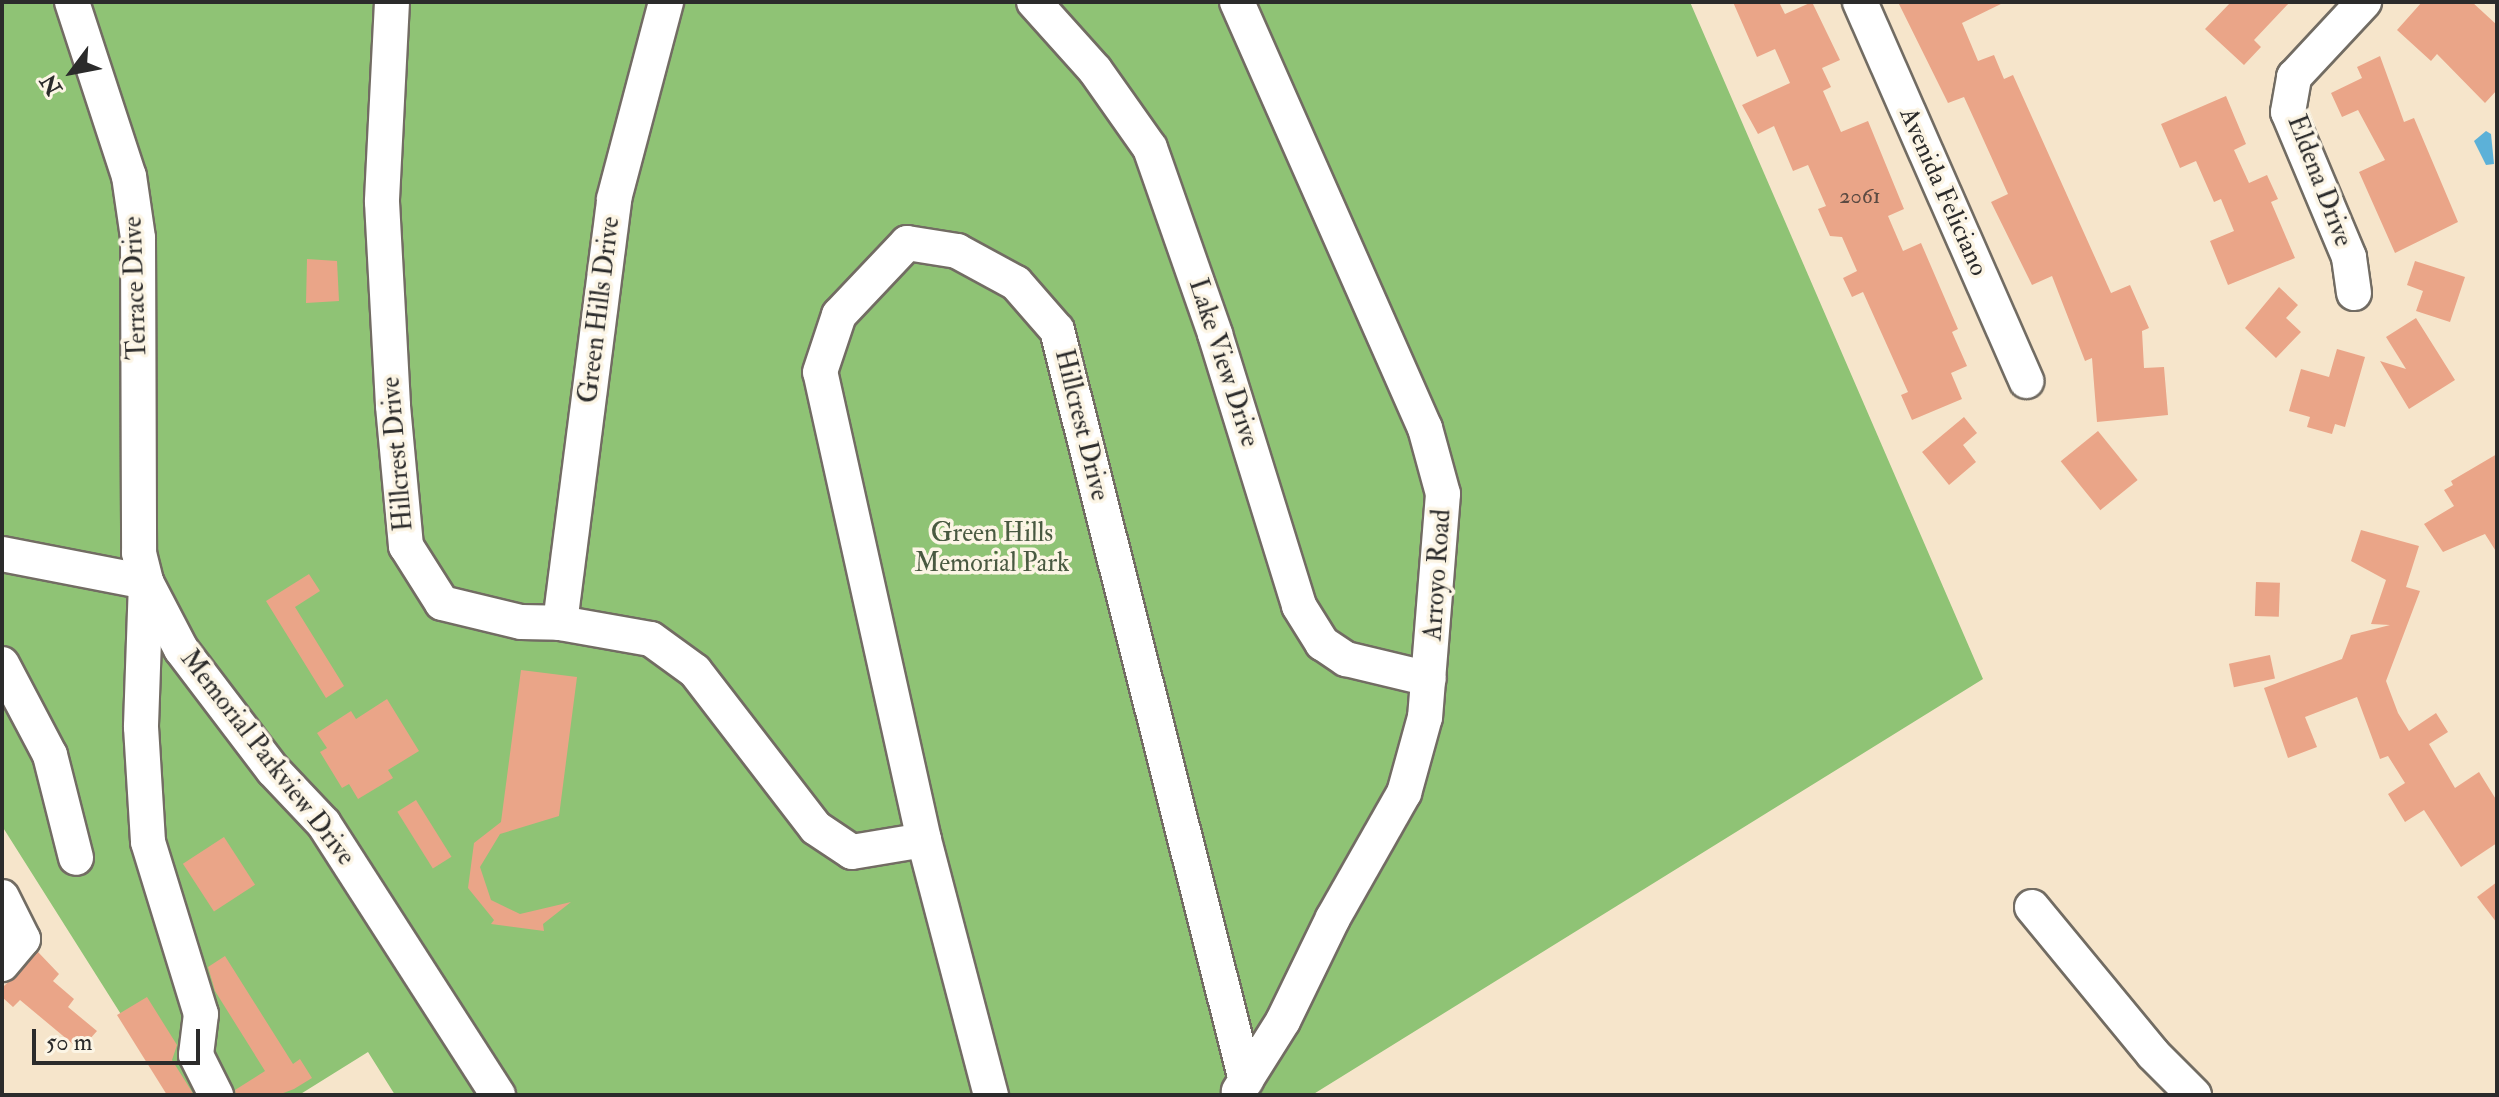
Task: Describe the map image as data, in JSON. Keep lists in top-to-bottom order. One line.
{"streets":{"street":["Eldena Drive","Avenida Feliciano","Terrace Drive","Green Hills Drive","Lake View Drive","Hillcrest Drive","Arroyo Road","Memorial Parkview Drive"]},"crossings":[["Terrace Drive","Memorial Parkview Drive"],["Green Hills Drive","Hillcrest Drive"],["Lake View Drive","Arroyo Road"],["Hillcrest Drive","Arroyo Road"]],"parks":["Green Hills Memorial Park"],"house_numbers":["2061"],"scale_bar":"50 m","north":"bottom left"}
